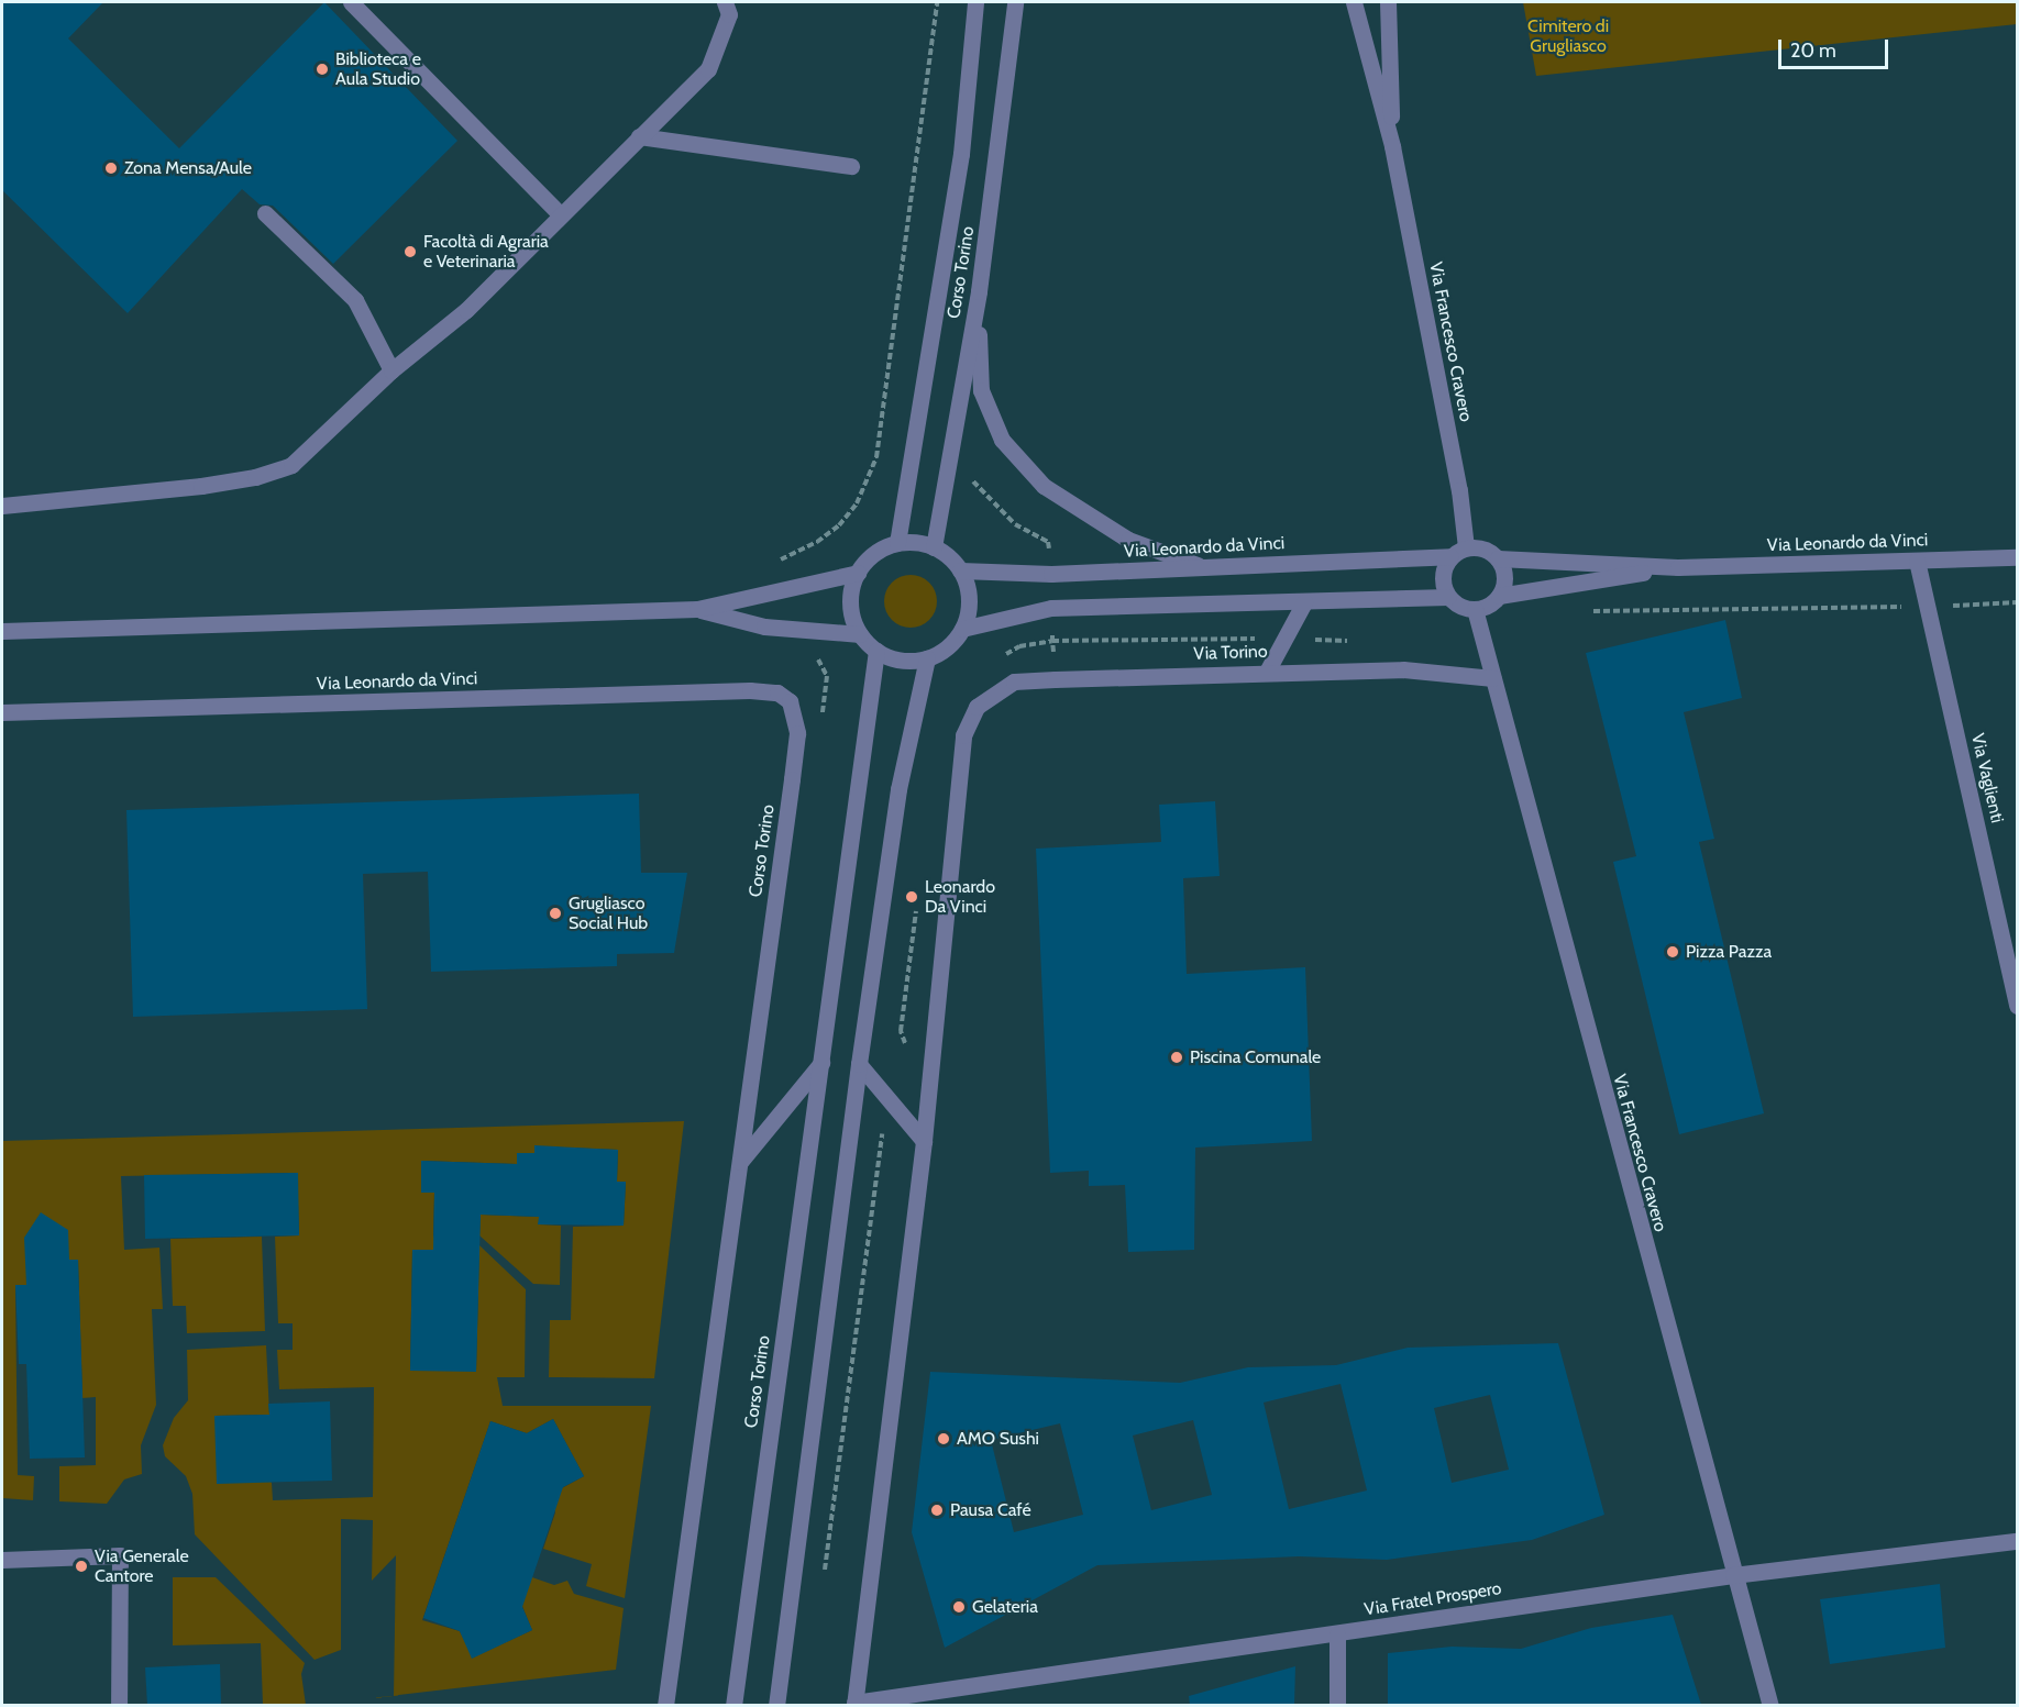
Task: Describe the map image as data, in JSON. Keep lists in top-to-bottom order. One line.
{"streets":{"street":["Corso Torino","Via Francesco Cravero","Via Leonardo da Vinci","Via Torino","Via Vaglienti","Via Fratel Prospero"]},"crossings":[["Corso Torino","Via Leonardo da Vinci"],["Via Francesco Cravero","Via Leonardo da Vinci"],["Via Francesco Cravero","Via Torino"],["Via Francesco Cravero","Via Fratel Prospero"],["Via Leonardo da Vinci","Via Vaglienti"]],"parks":["Cimitero di Grugliasco"],"places":["Biblioteca e Aula Studio","Zona Mensa/Aule","Facoltà di Agraria e Veterinaria","Leonardo Da Vinci","Grugliasco Social Hub","Pizza Pazza","Piscina Comunale","AMO Sushi","Pausa Café","Via Generale Cantore","Gelateria"],"scale_bar":"20 m"}
